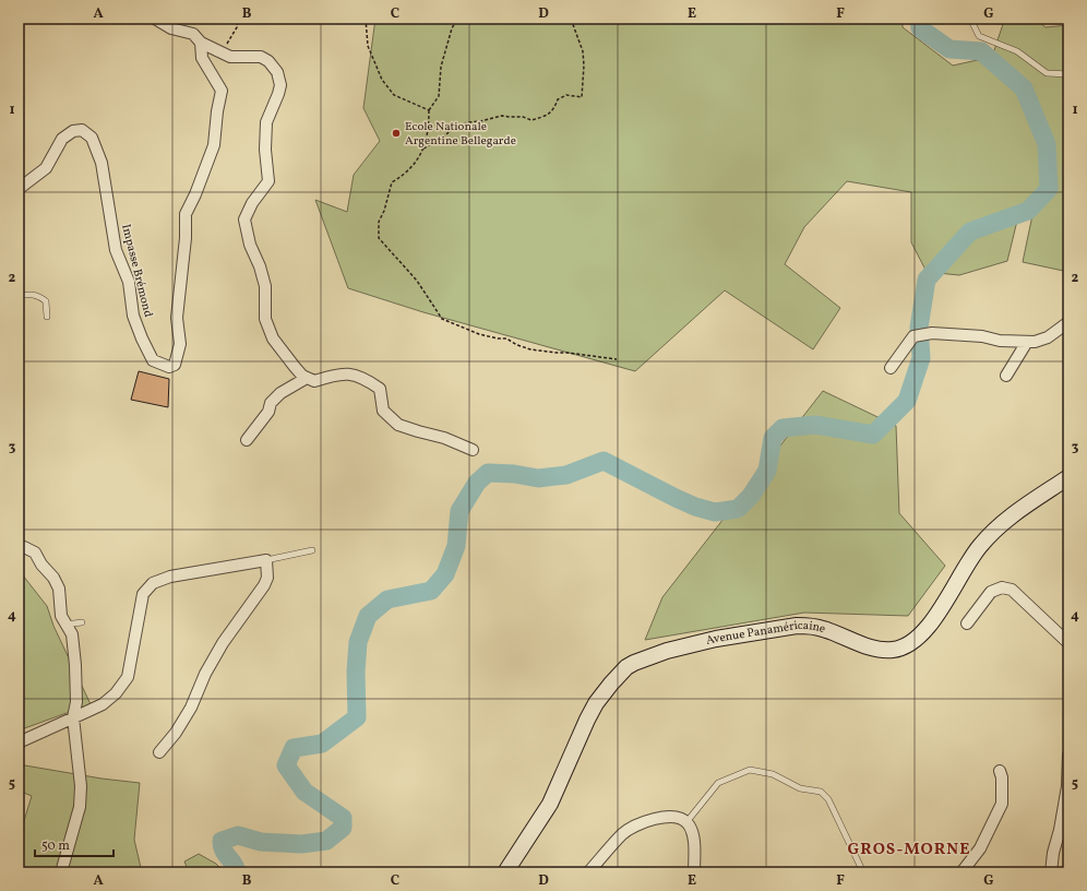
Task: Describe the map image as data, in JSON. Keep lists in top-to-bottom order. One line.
{"streets":{"main road":["Avenue Panaméricaine"],"street":["Impasse Brémond"]},"districts":["GROS-MORNE"],"places":["Ecole Nationale Argentine Bellegarde"],"scale_bar":"50 m","grid":{"columns":["A","B","C","D","E","F","G"],"rows":["1","2","3","4","5"]}}
